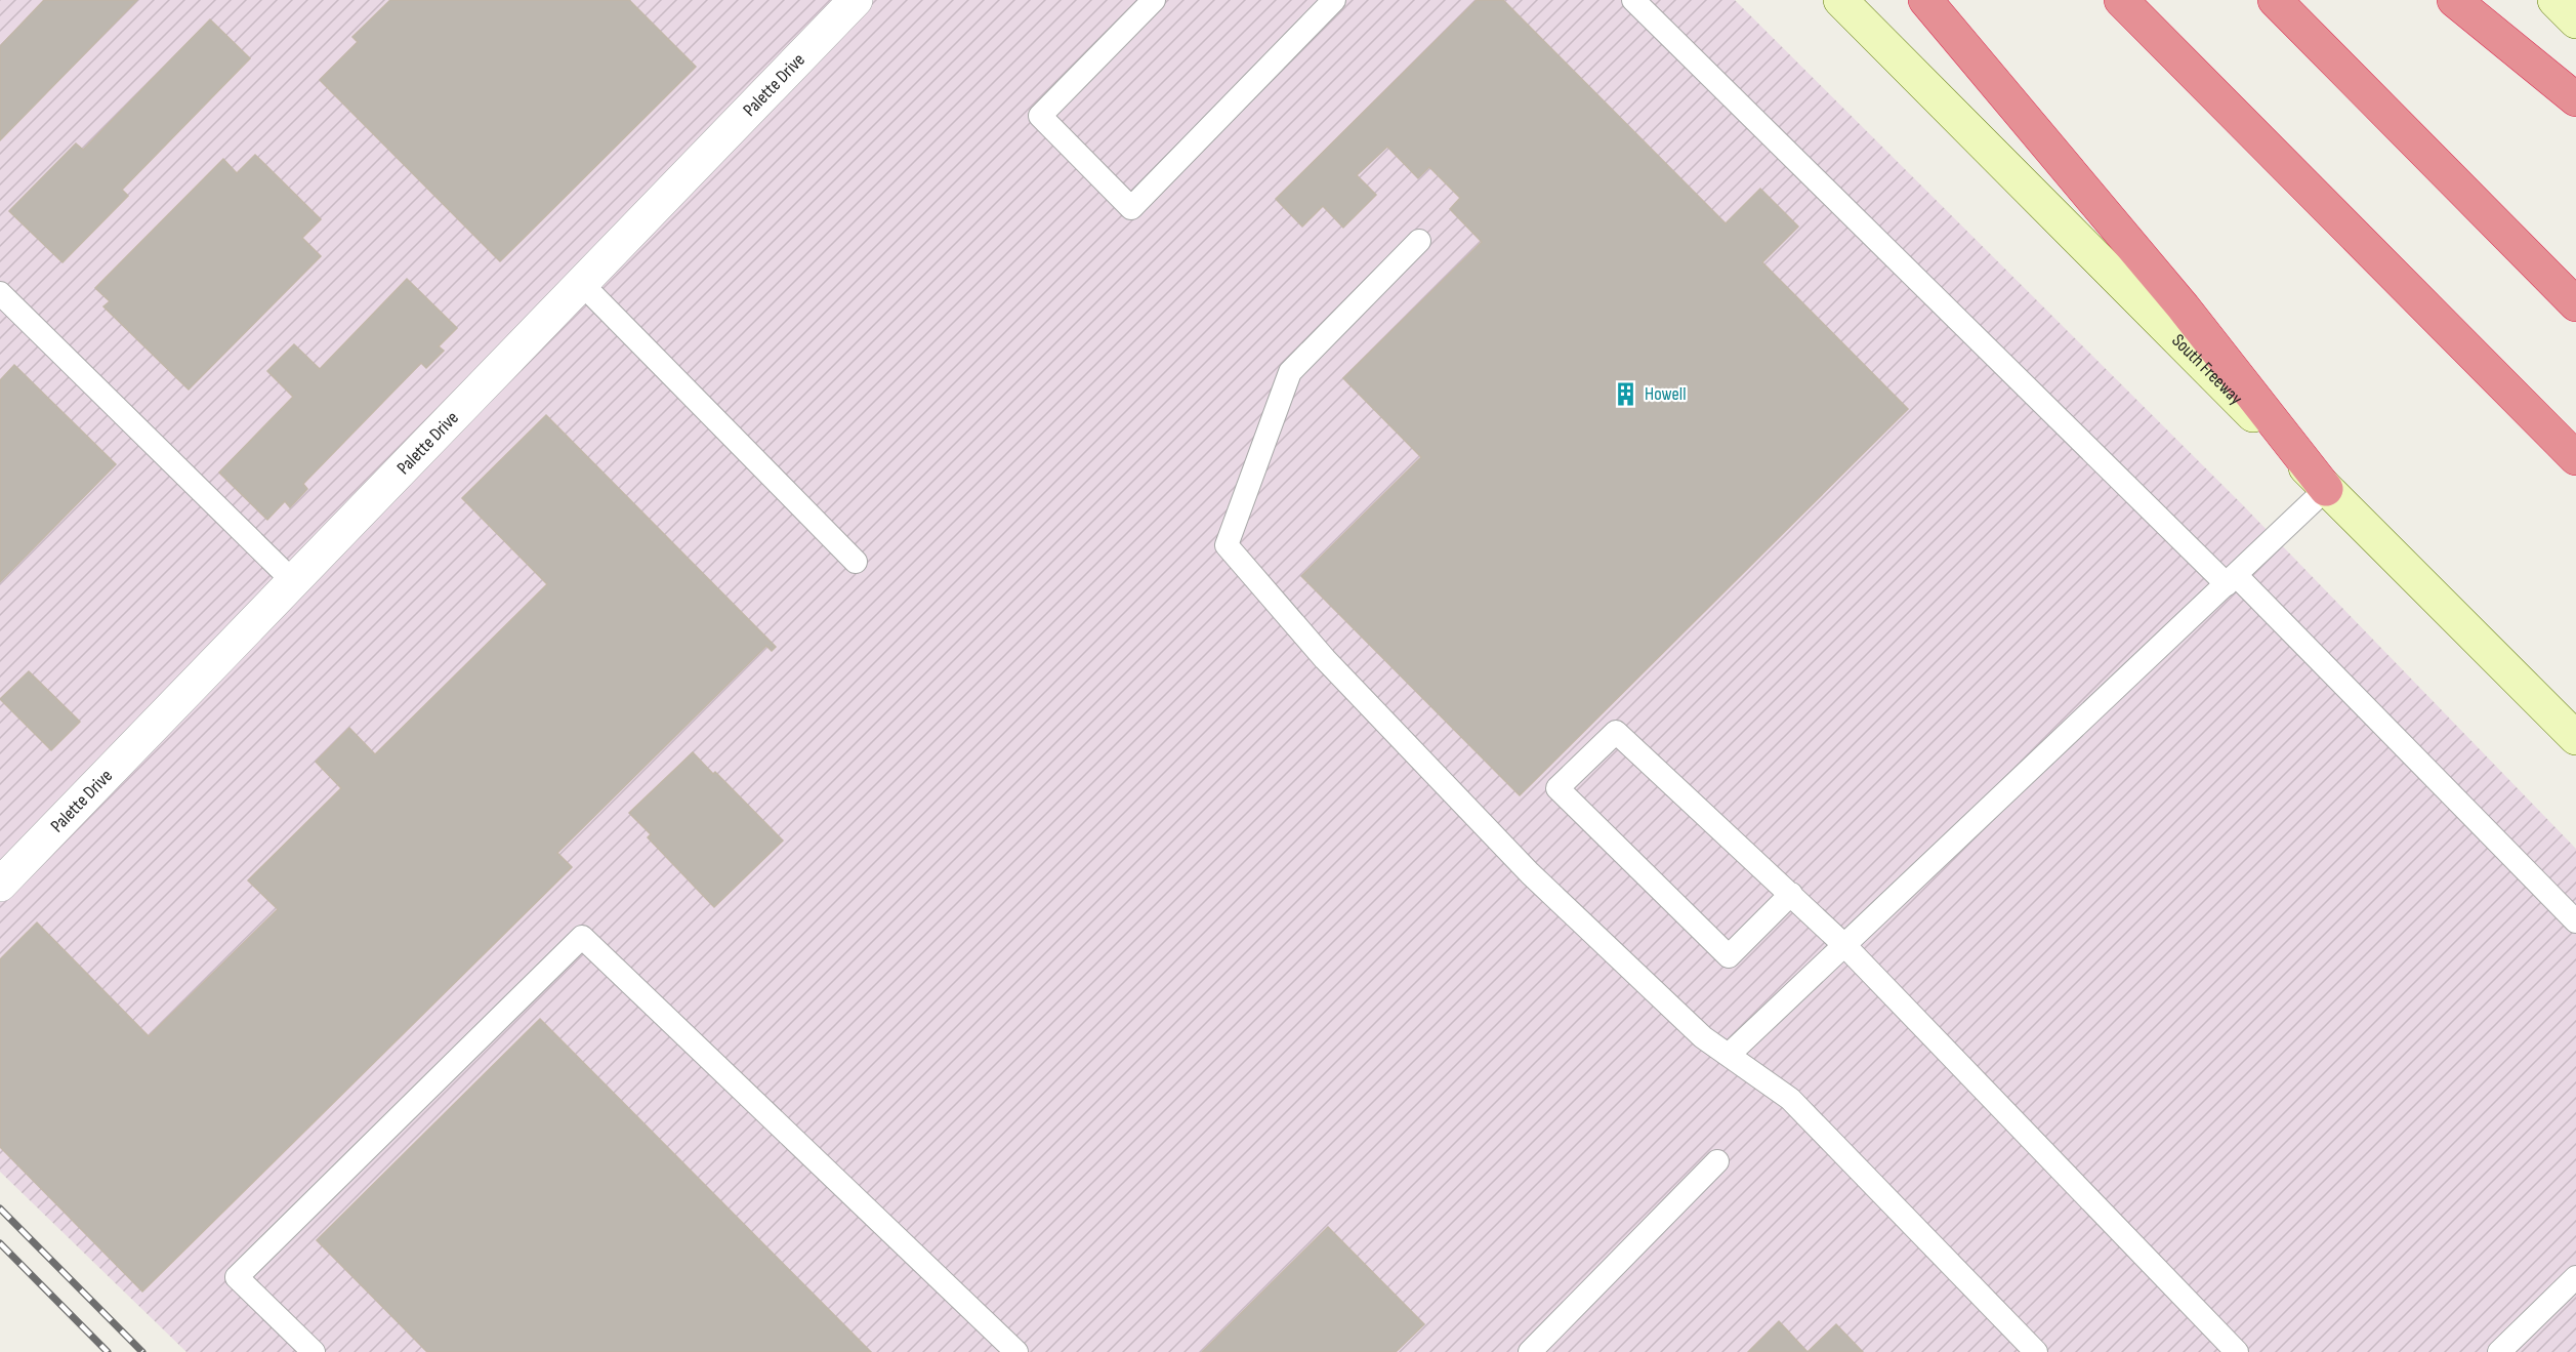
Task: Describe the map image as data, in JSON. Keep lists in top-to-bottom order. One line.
{"streets":{"main road":["South Freeway"],"street":["Palette Drive"]},"places":{"building":["Howell"]}}
